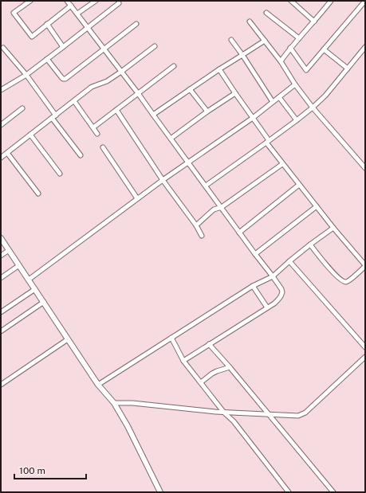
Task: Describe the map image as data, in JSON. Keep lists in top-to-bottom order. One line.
{"scale_bar":"100 m"}
